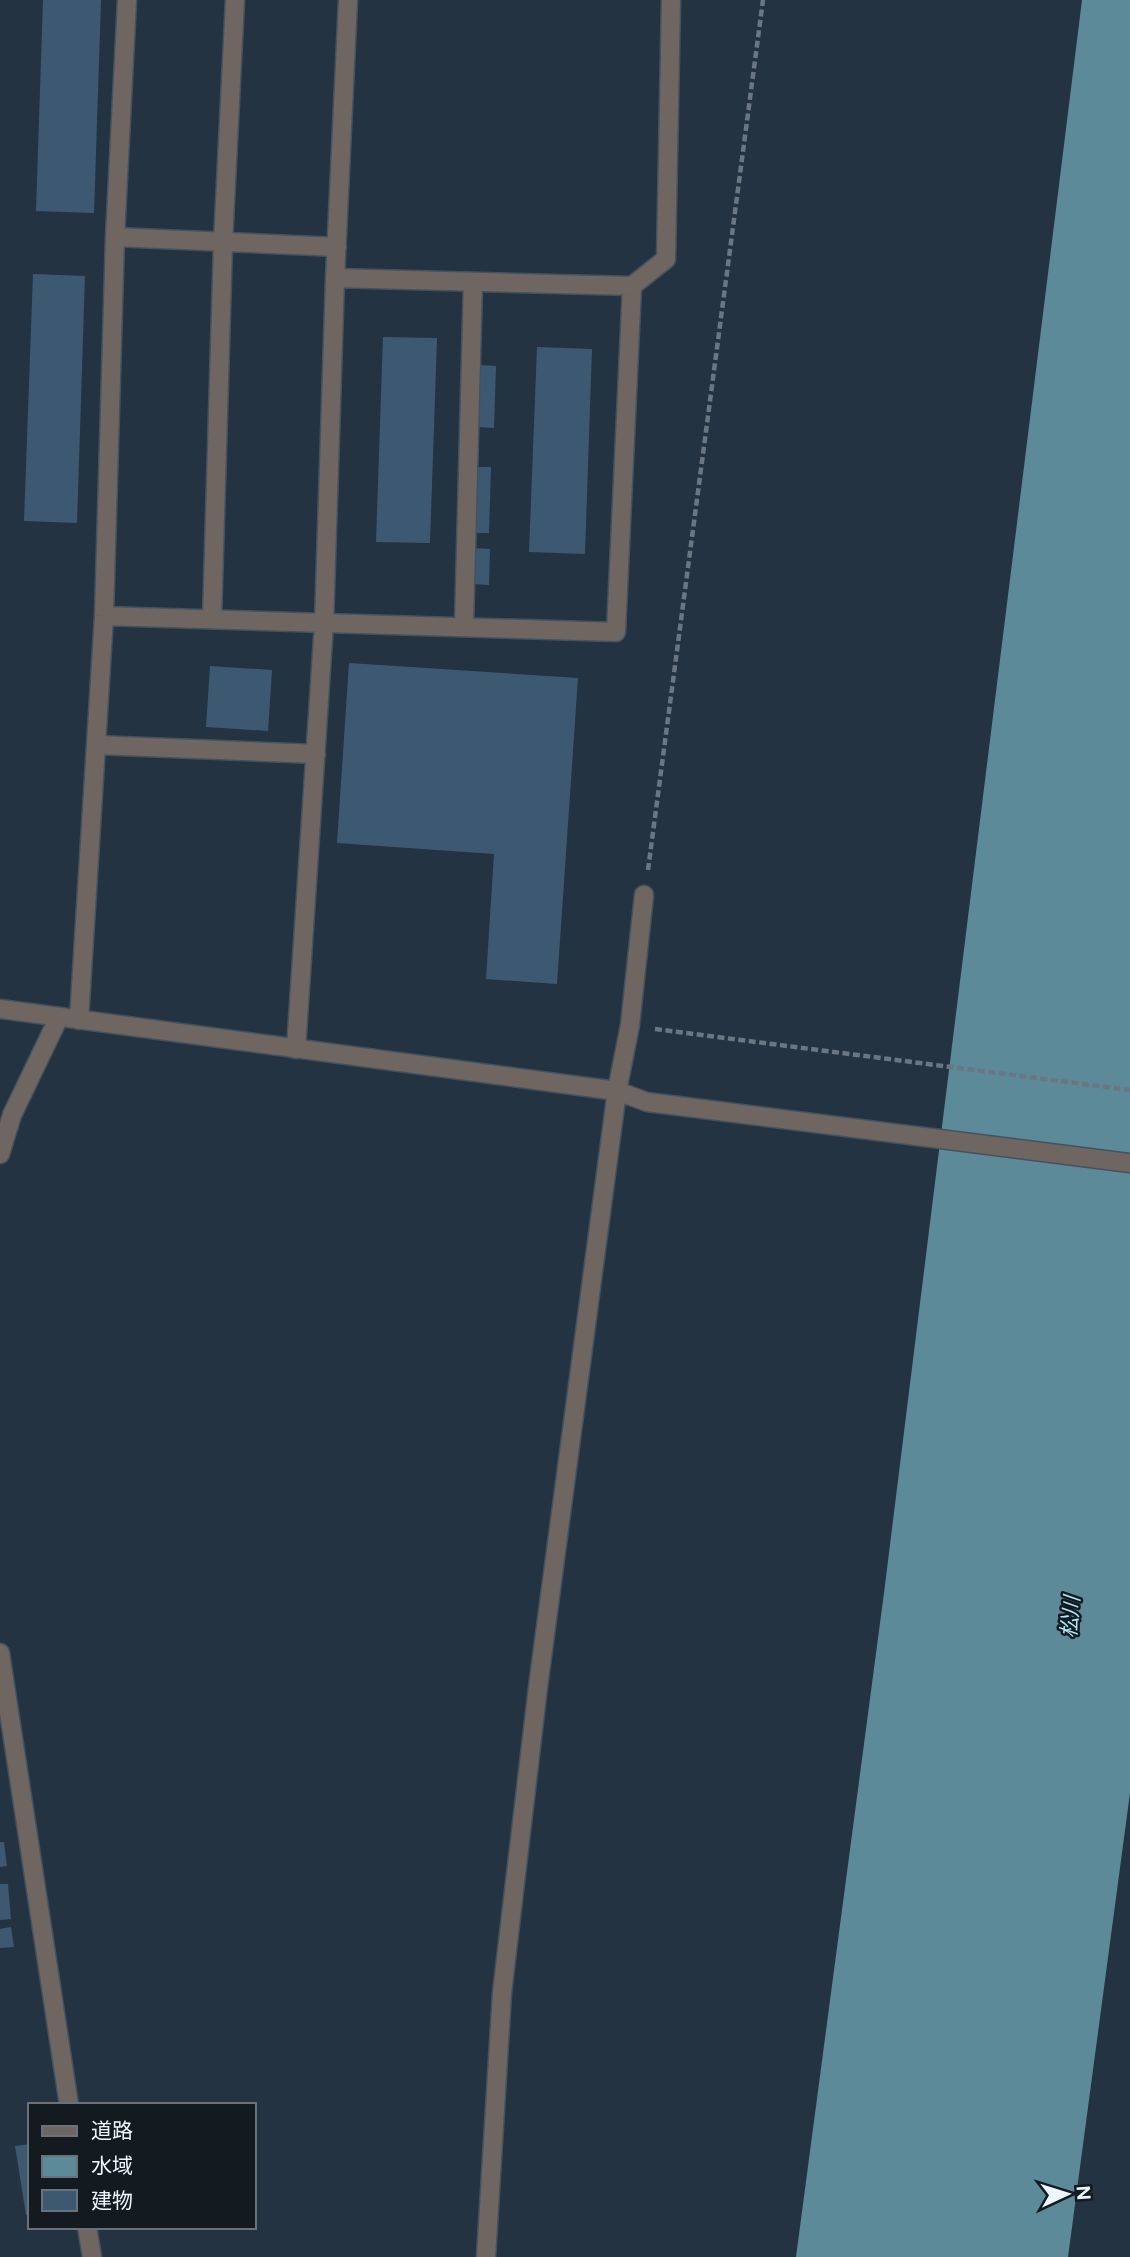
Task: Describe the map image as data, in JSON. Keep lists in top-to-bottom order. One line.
{"water":["松川"],"legend":["道路","水域","建物"],"north":"right"}
